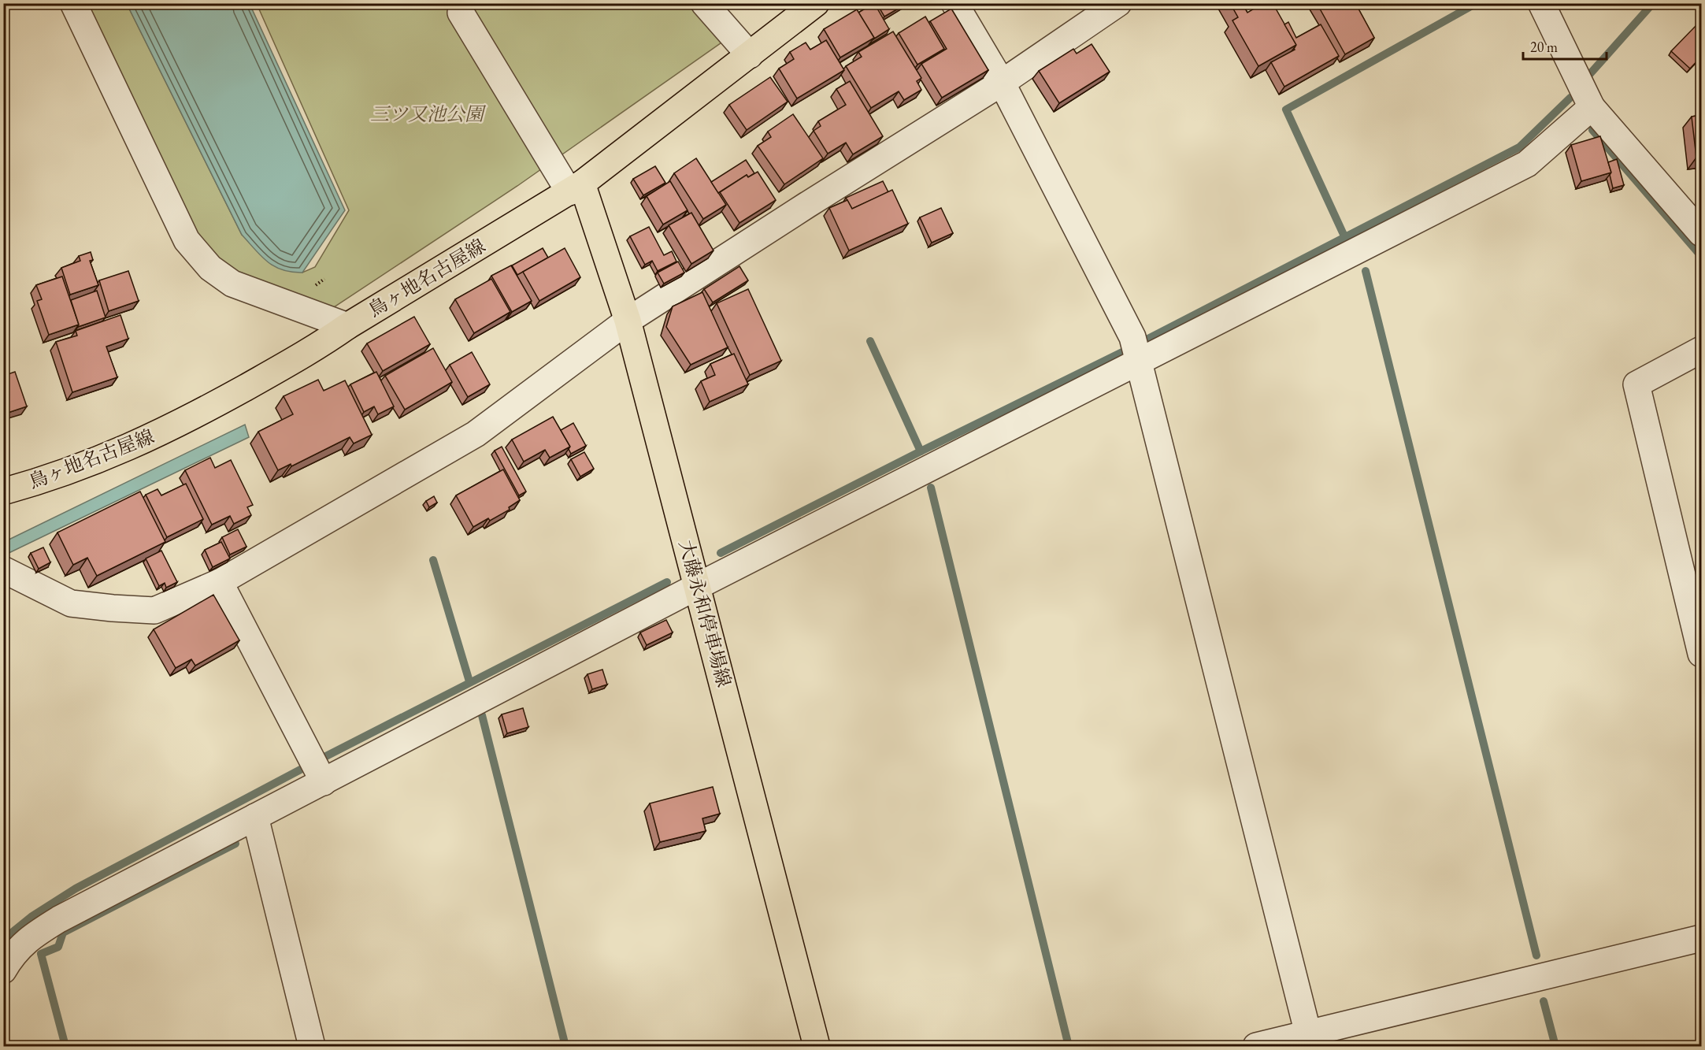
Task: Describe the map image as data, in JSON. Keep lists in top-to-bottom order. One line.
{"streets":{"main road":["鳥ヶ地名古屋線","大藤永和停車場線"]},"crossings":[["鳥ヶ地名古屋線","大藤永和停車場線"]],"parks":["三ツ又池公園"],"scale_bar":"20 m"}
